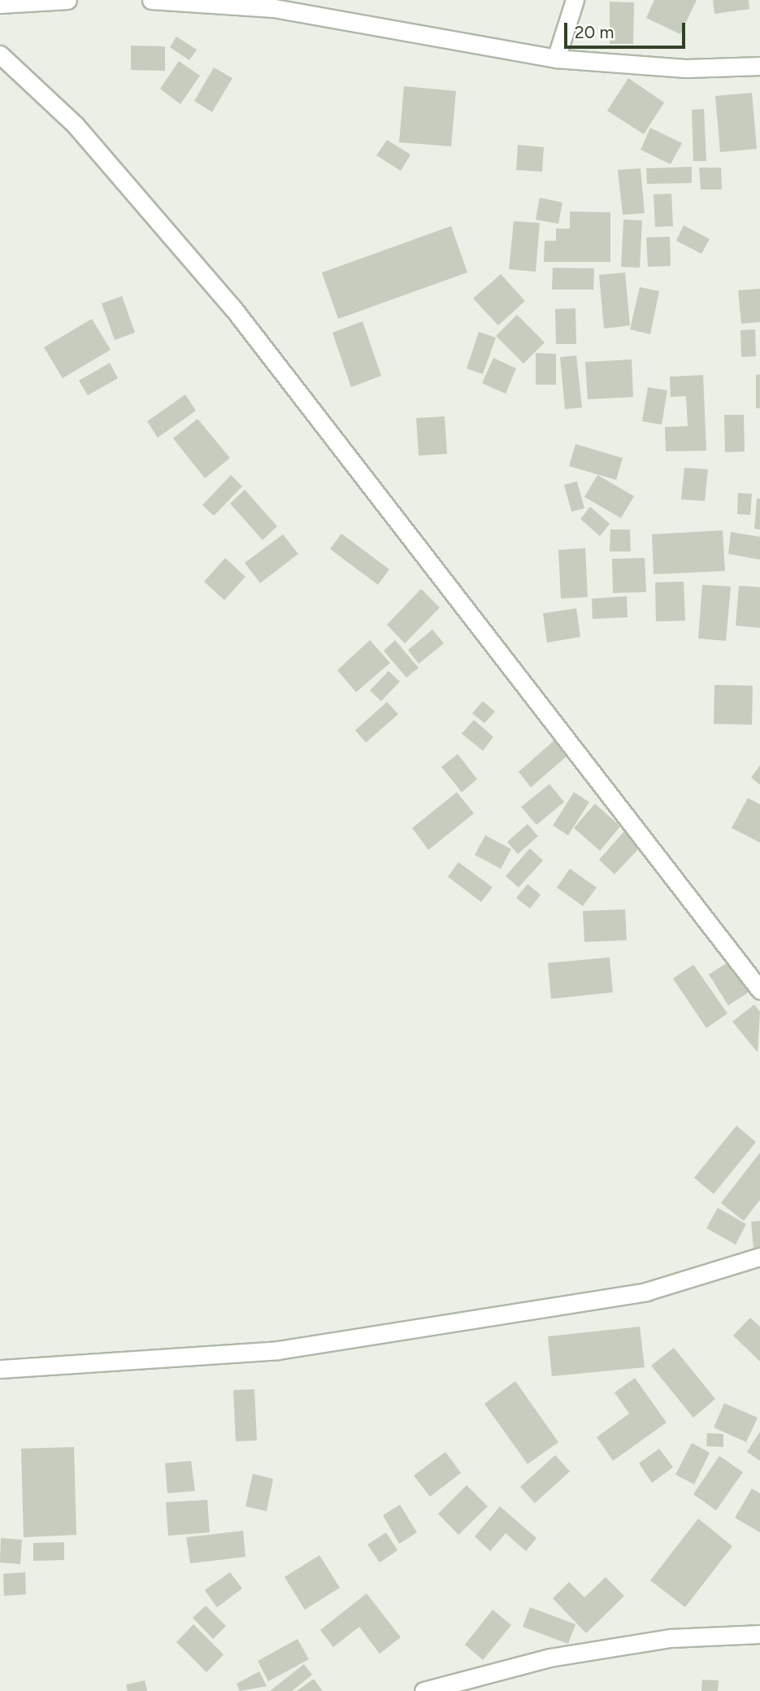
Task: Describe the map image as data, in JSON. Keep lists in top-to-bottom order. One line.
{"scale_bar":"20 m"}
